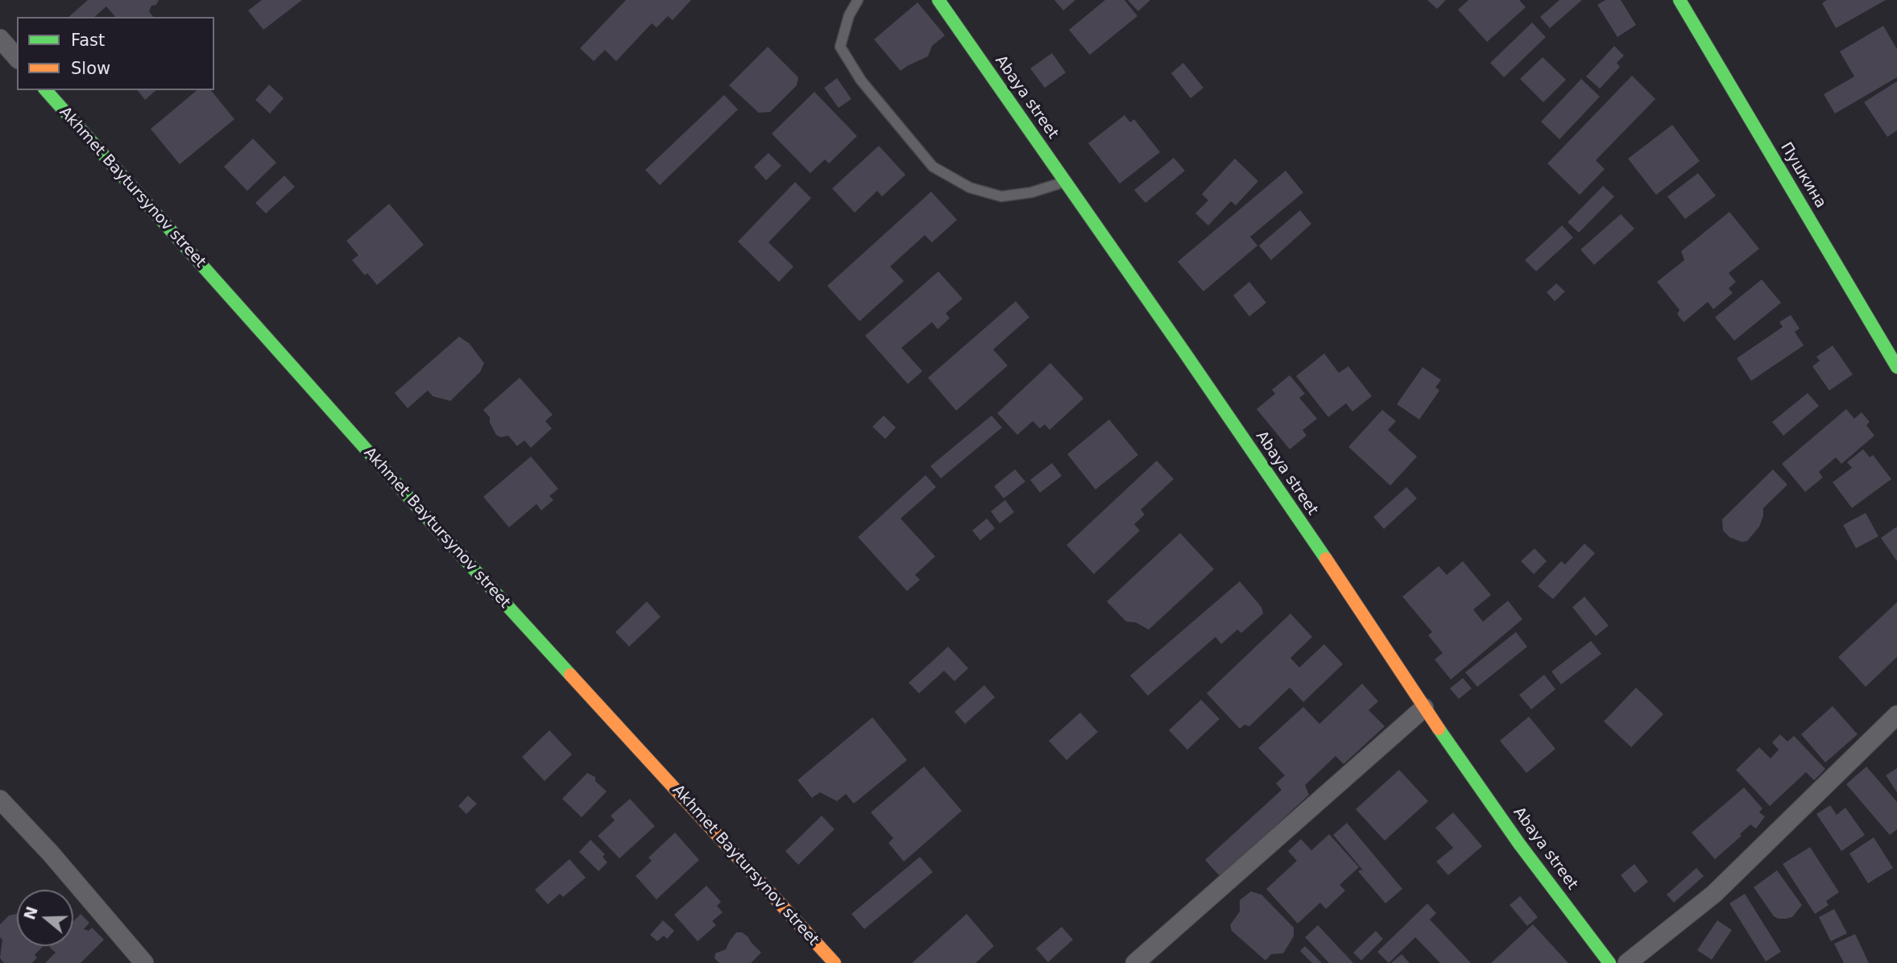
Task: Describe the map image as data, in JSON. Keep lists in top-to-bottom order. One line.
{"streets":{"street":["Abaya street","Пушкина","Akhmet Baytursynov street"]},"legend":["Fast","Slow"],"north":"left"}
